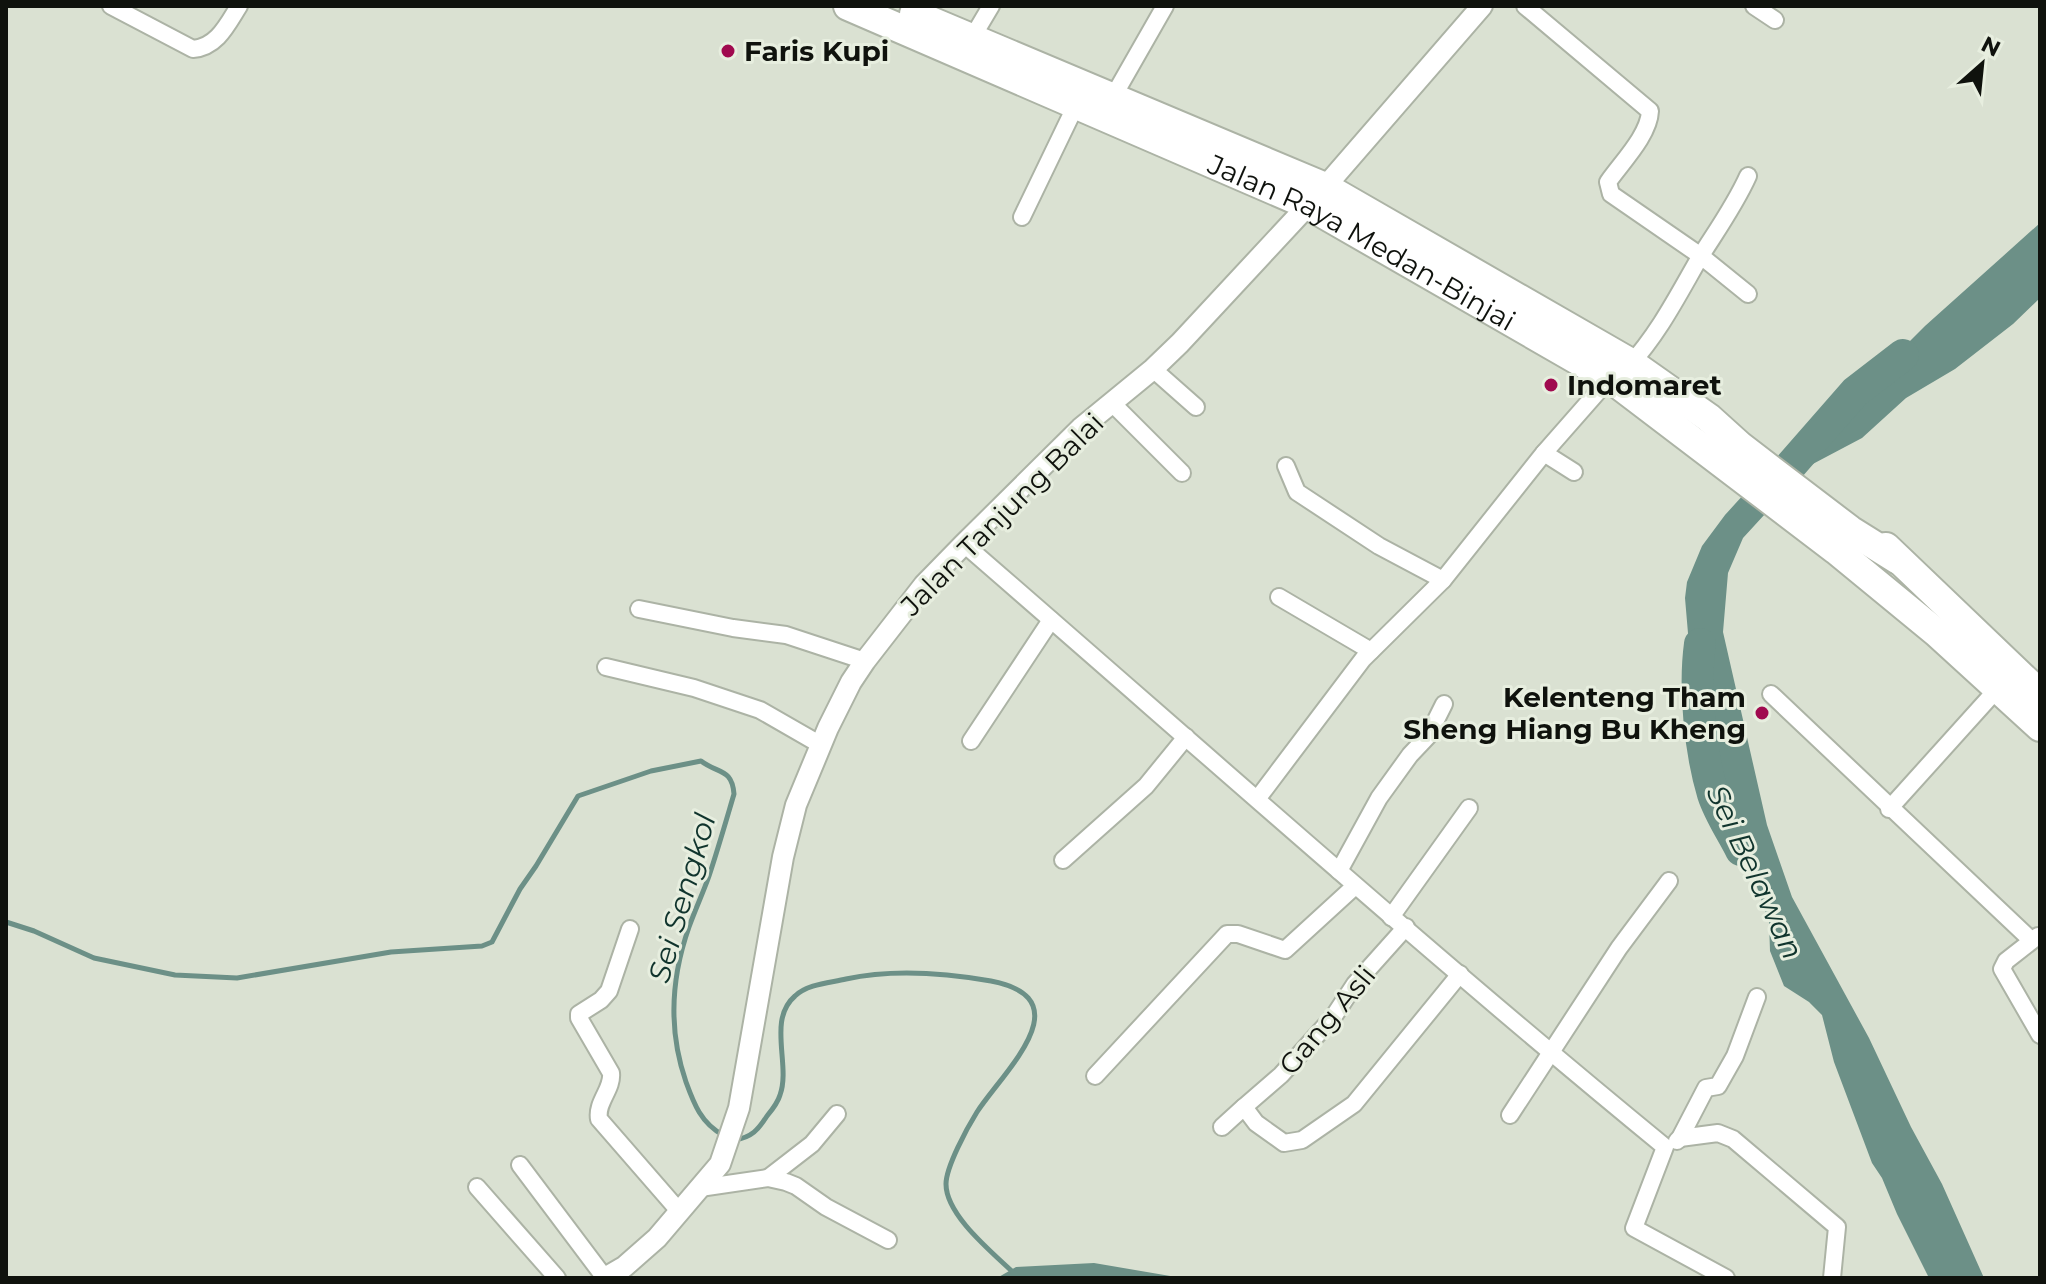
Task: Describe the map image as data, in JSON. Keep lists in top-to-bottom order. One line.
{"streets":{"highway":["Jalan Raya Medan-Binjai"],"street":["Jalan Tanjung Balai","Gang Asli"]},"crossings":[["Jalan Raya Medan-Binjai","Jalan Tanjung Balai"]],"water":["Sei Belawan","Sei Sengkol"],"places":["Faris Kupi","Indomaret","Kelenteng Tham Sheng Hiang Bu Kheng"],"north":"top right"}
